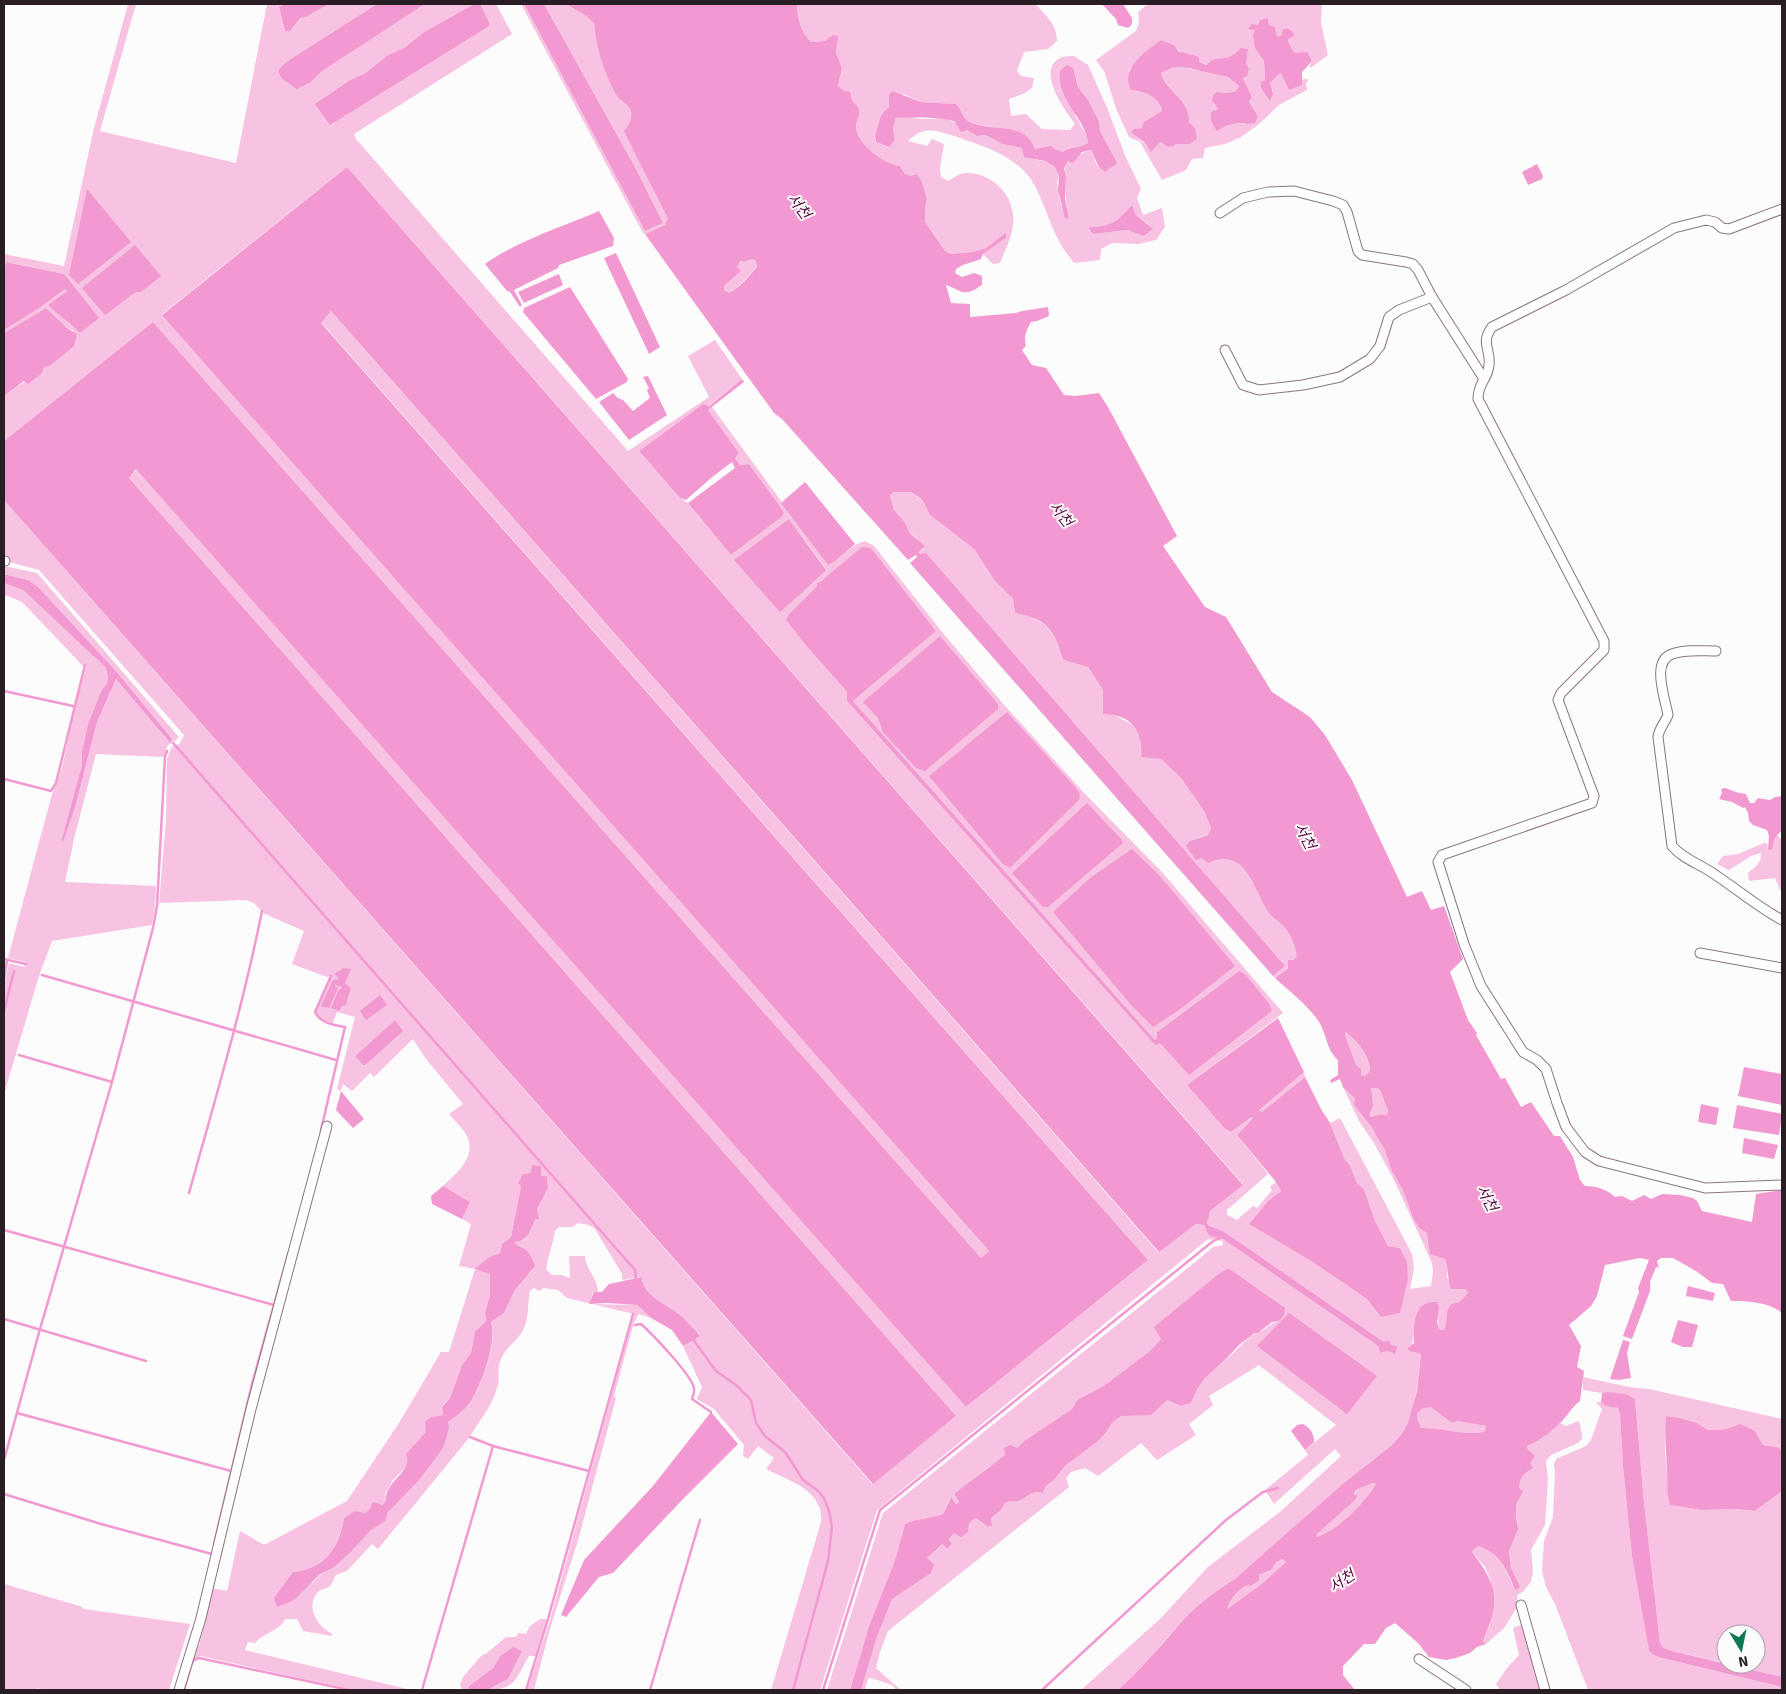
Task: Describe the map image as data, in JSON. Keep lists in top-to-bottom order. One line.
{"water":["서천"],"north":"bottom"}
